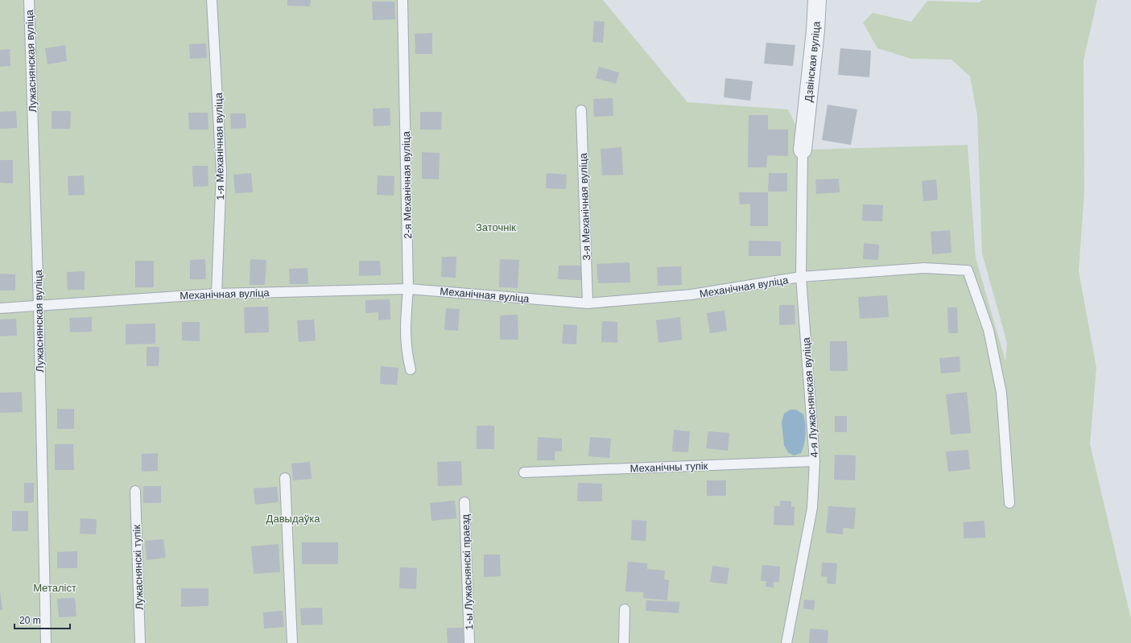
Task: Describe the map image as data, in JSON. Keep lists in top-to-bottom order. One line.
{"streets":{"street":["Дзвінская вуліца"],"lane":["Лужаснянская вуліца","1-я Механічная вуліца","2-я Механічная вуліца","3-я Механічная вуліца","Механічная вуліца","4-я Лужаснянская вуліца","Механічны тупік","Лужаснянскі тупік","1-ы Лужаснянскі праезд"]},"crossings":[["Лужаснянская вуліца","Механічная вуліца"],["Дзвінская вуліца","4-я Лужаснянская вуліца"],["1-я Механічная вуліца","Механічная вуліца"],["2-я Механічная вуліца","Механічная вуліца"],["3-я Механічная вуліца","Механічная вуліца"],["Механічная вуліца","4-я Лужаснянская вуліца"],["4-я Лужаснянская вуліца","Механічны тупік"]],"parks":["Заточнік","Давыдаўка","Металіст"],"scale_bar":"20 m"}
